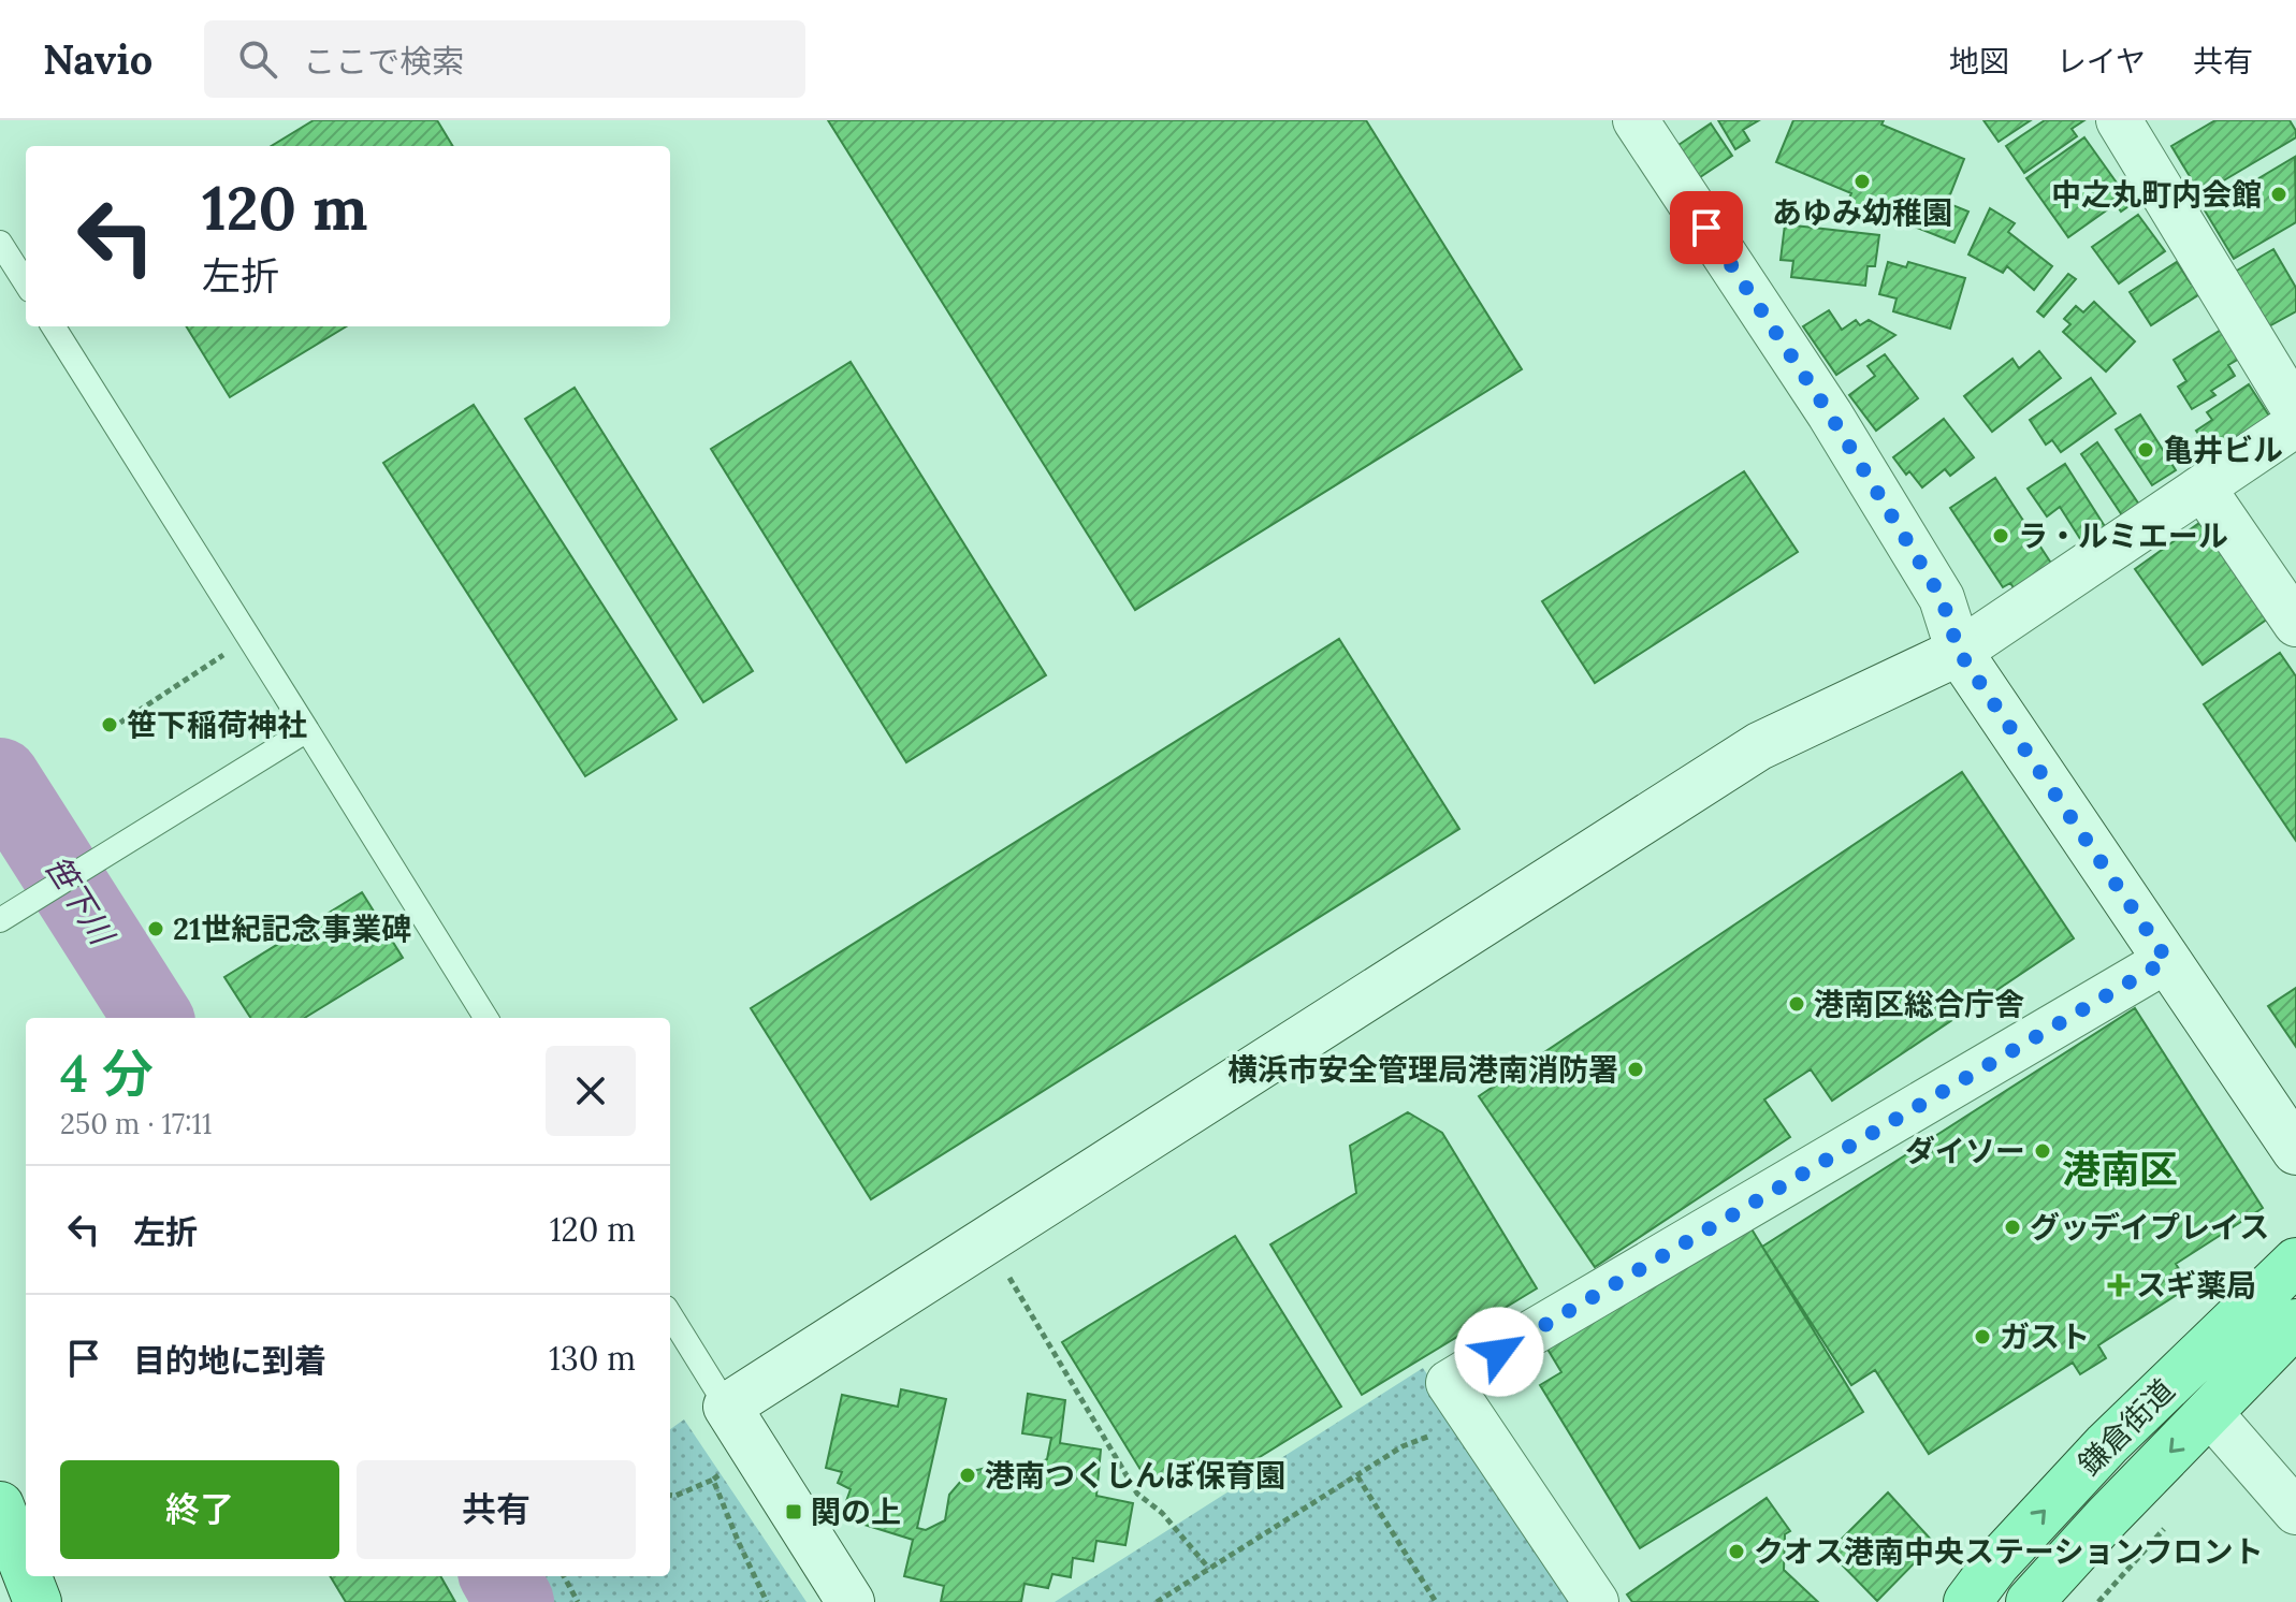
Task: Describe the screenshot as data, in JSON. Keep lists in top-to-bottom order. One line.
{"streets":{"main road":["鎌倉街道"]},"districts":["港南区"],"water":["笹下川"],"places":{"other":["あゆみ幼稚園","中之丸町内会館","亀井ビル","ラ・ルミエール","笹下稲荷神社","21世紀記念事業碑","港南区総合庁舎","横浜市安全管理局港南消防署","ダイソー","グッデイプレイス","ガスト","港南つくしんぼ保育園","クオス港南中央ステーションフロント"],"health":["スギ薬局"],"transit":["関の上"]},"page":{"header":"Navio","search":"ここで検索","nav":["地図","レイヤ","共有"],"turn":["120 m","左折"],"heading":["4 分","250 m · 17:11"],"list":[{"name":"左折","value":"120 m"},{"name":"目的地に到着","value":"130 m"}],"buttons":["終了","共有"]}}
